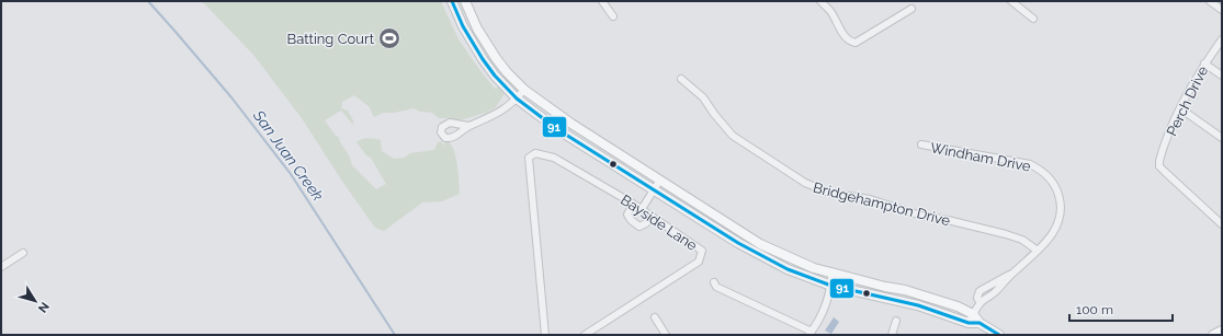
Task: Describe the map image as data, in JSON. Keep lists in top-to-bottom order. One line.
{"streets":{"street":["Perch Drive","Windham Drive","Bridgehampton Drive","Bayside Lane"]},"crossings":[["Windham Drive","Bridgehampton Drive"]],"water":["San Juan Creek"],"places":{"sports":["Batting Court"]},"lines":["transit line 91"],"scale_bar":"100 m","north":"bottom right"}
